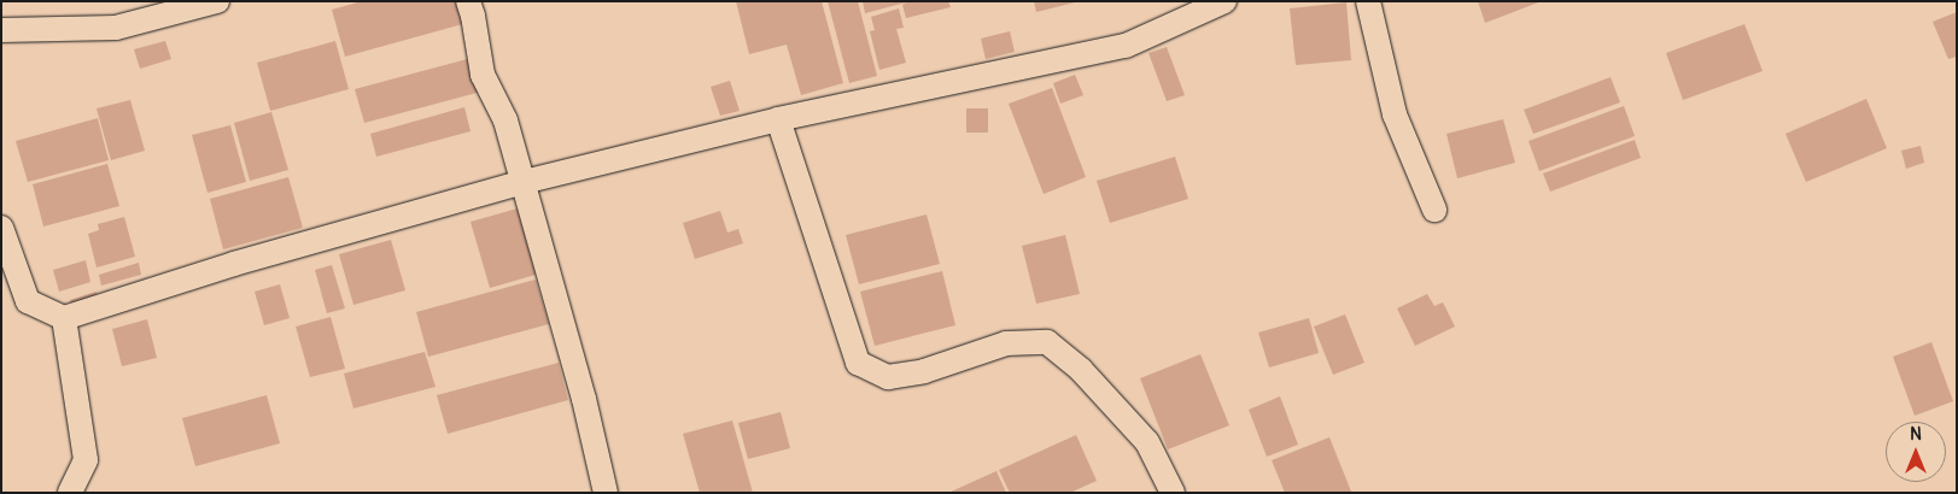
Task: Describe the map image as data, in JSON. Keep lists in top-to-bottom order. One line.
{"north":"top"}
